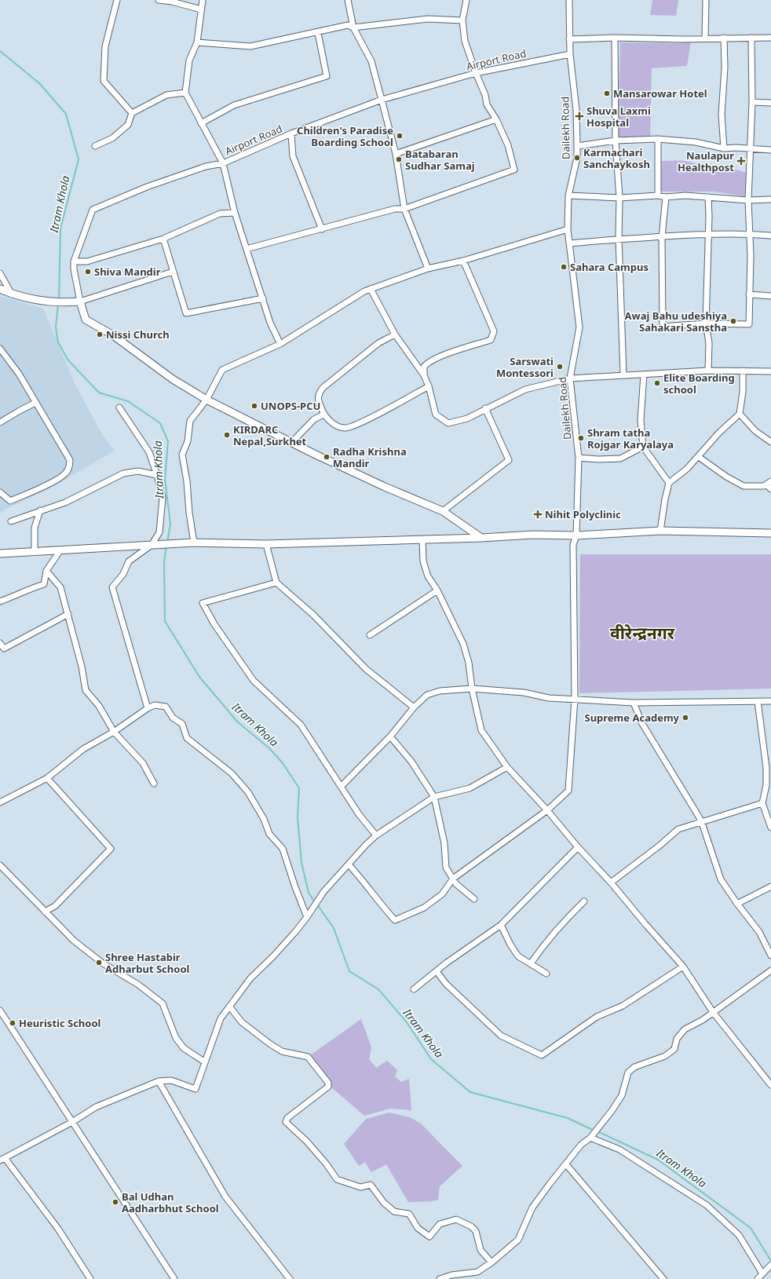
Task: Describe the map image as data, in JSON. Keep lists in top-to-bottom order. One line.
{"streets":{"street":["Airport Road","Dailekh Road"]},"crossings":[["Airport Road","Dailekh Road"]],"districts":["वीरेन्द्रनगर"],"water":["Itram Khola"],"places":{"other":["Mansarowar Hotel","Children's Paradise Boarding School","Karmachari Sanchaykosh","Batabaran Sudhar Samaj","Sahara Campus","Shiva Mandir","Awaj Bahu udeshiya Sahakari Sanstha","Nissi Church","Sarswati Montessori","Elite Boarding school","UNOPS-PCU","KIRDARC Nepal,Surkhet","Shram tatha Rojgar Karyalaya","Radha Krishna Mandir","Supreme Academy","Shree Hastabir Adharbut School","Heuristic School","Bal Udhan Aadharbhut School"],"health":["Shuva Laxmi Hospital","Naulapur Healthpost","Nihit Polyclinic"]}}
